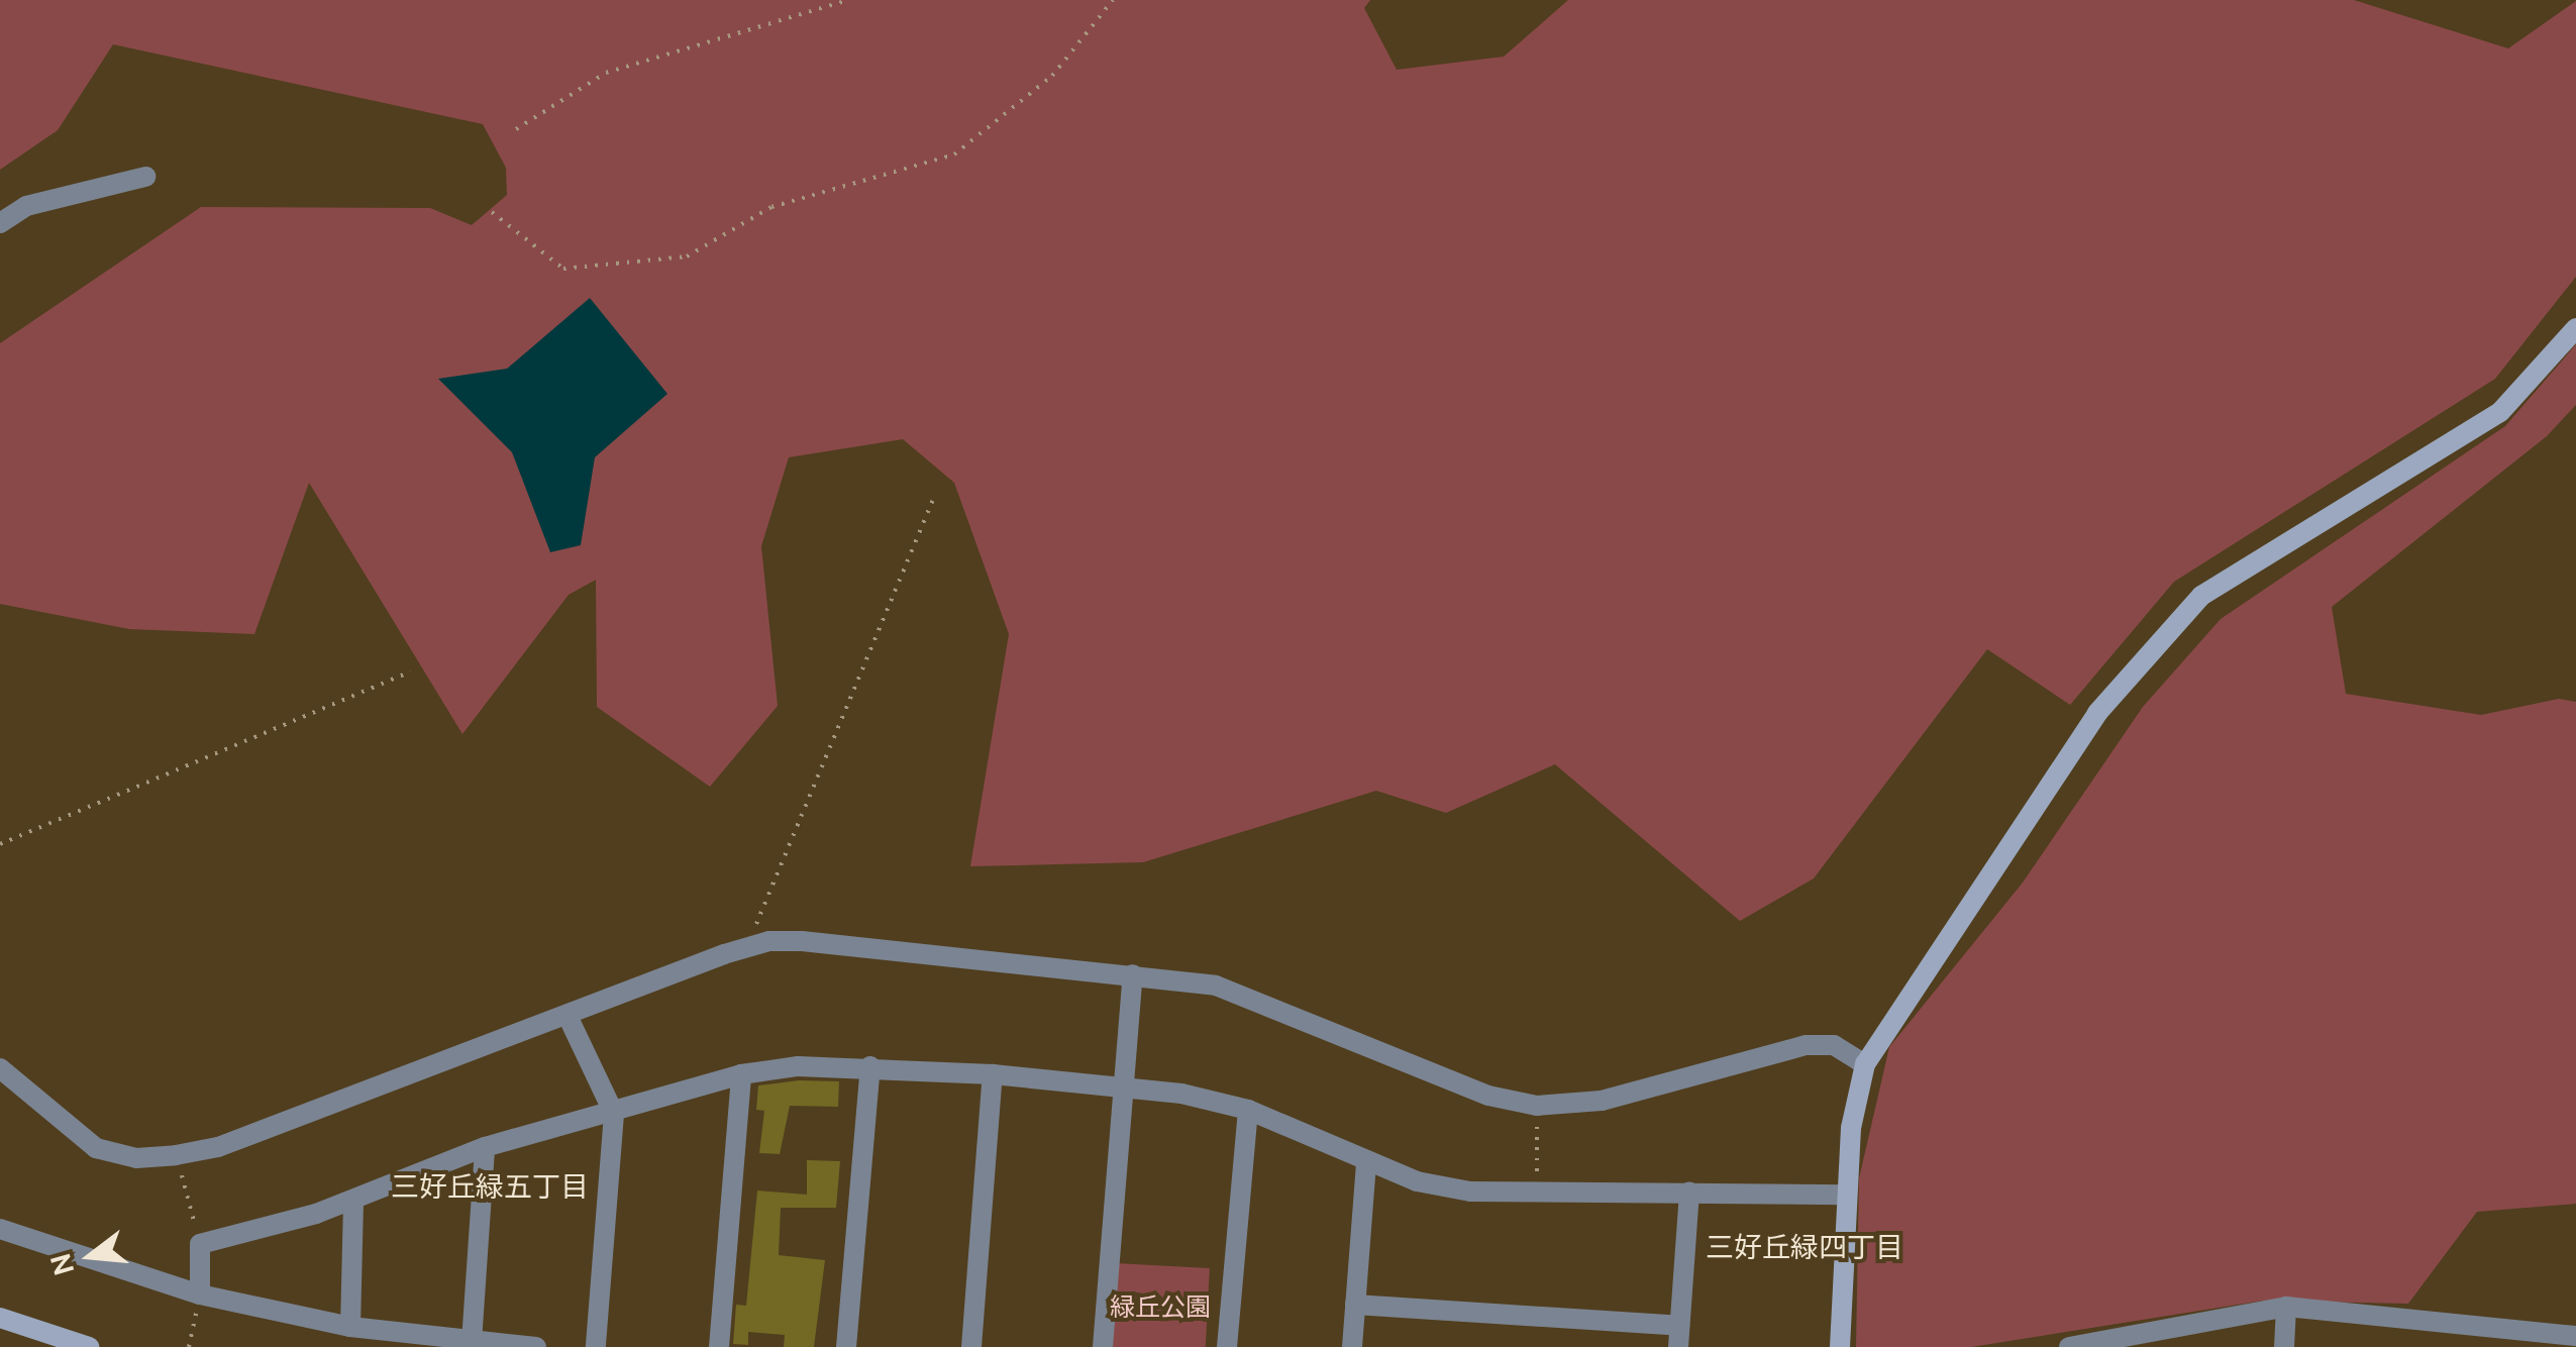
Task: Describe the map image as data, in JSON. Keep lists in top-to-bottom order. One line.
{"districts":["三好丘緑五丁目","三好丘緑四丁目"],"parks":["緑丘公園"],"north":"left"}
